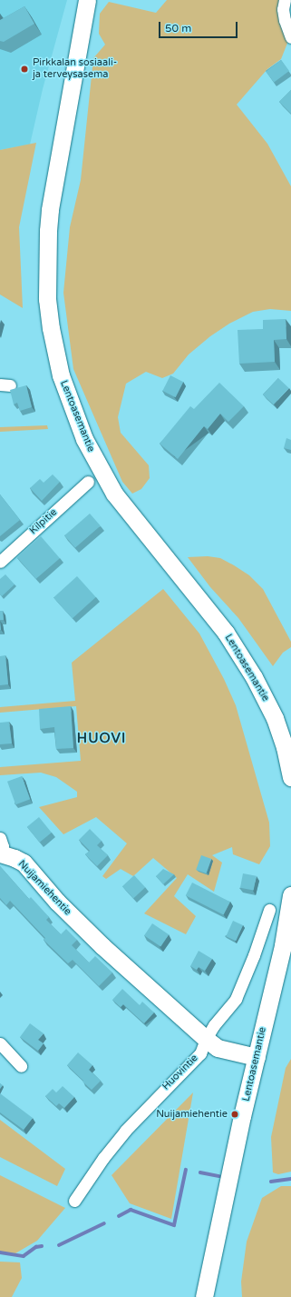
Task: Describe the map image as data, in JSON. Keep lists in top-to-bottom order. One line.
{"streets":{"main road":["Lentoasemantie","Nuijamiehentie"],"street":["Kilpitie","Huovintie"]},"crossings":[["Lentoasemantie","Nuijamiehentie"],["Nuijamiehentie","Huovintie"]],"districts":["HUOVI"],"places":["Pirkkalan sosiaali- ja terveysasema","Nuijamiehentie"],"scale_bar":"50 m"}
